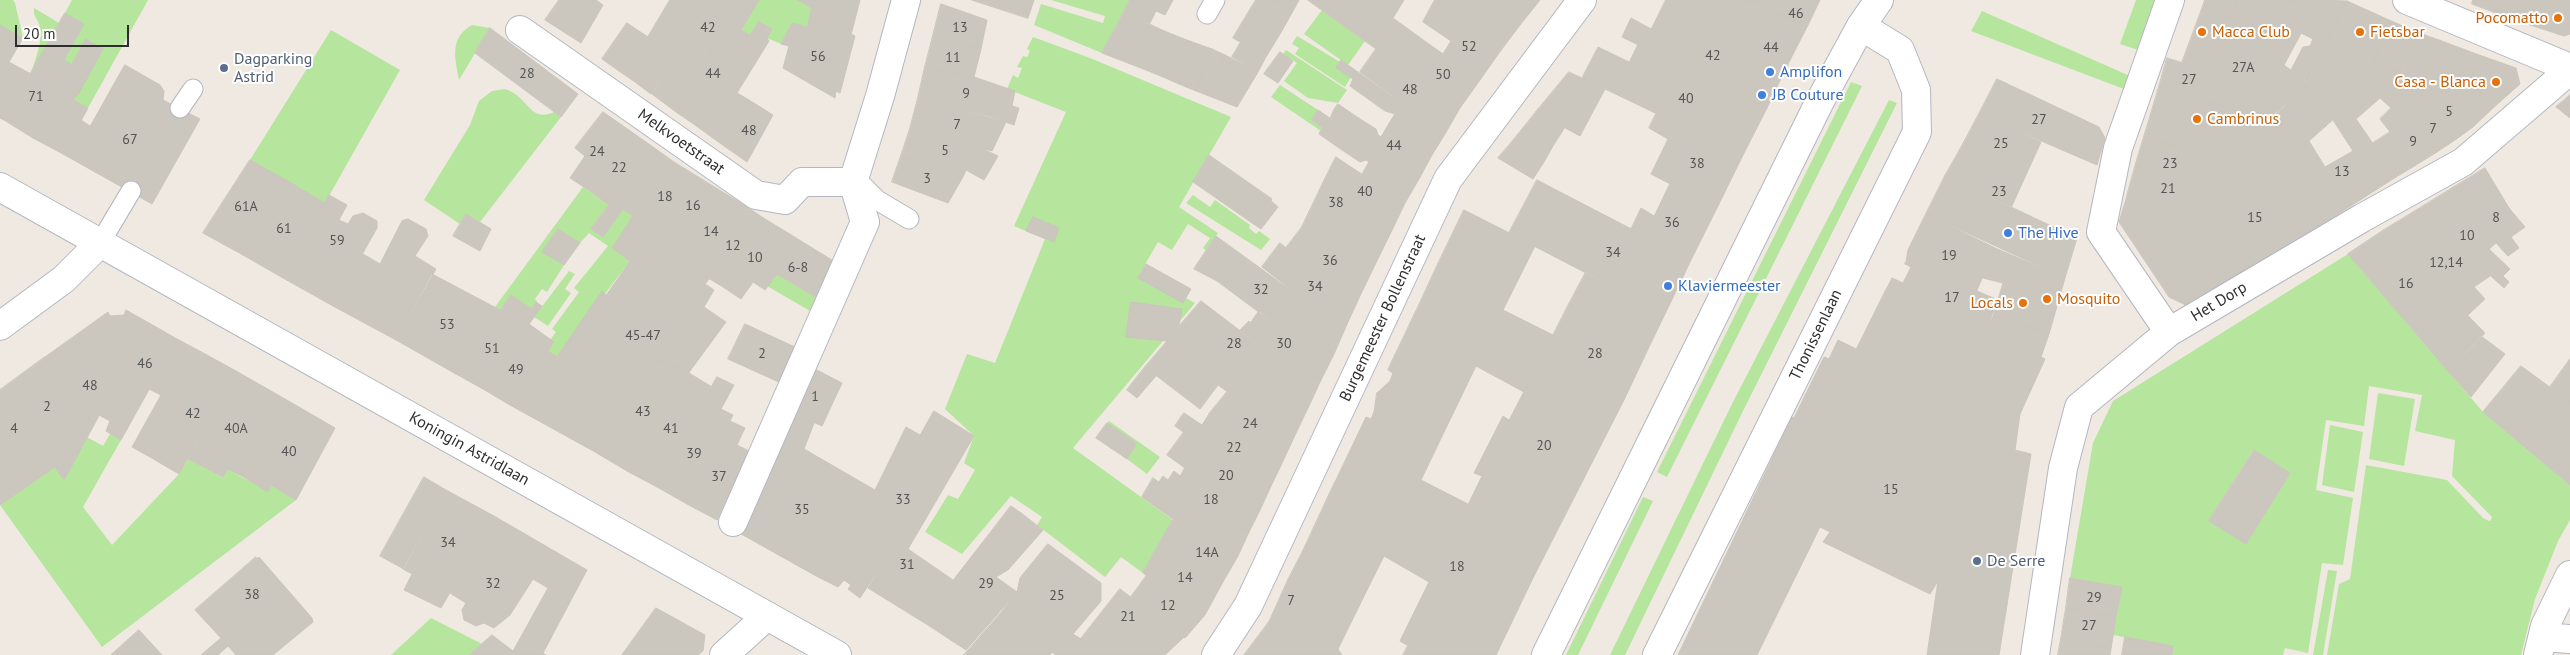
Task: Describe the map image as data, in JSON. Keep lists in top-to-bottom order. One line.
{"streets":{"street":["Melkvoetstraat","Het Dorp","Burgemeester Bollenstraat","Thonissenlaan","Koningin Astridlaan"]},"places":["Pocomatto","Macca Club","Fietsbar","Dagparking Astrid","Amplifon","Casa - Blanca","JB Couture","Cambrinus","The Hive","Klaviermeester","Mosquito","Locals","De Serre"],"house_numbers":["46","42","13","52","44","42","56","11","27A","28","44","50","27","48","9","71","40","5","27","7","7","48","67","9","25","44","5","24","38","23","22","13","3","21","40","23","18","38","16","61A","15","8","36","61","14","10","59","12","34","19","10","36","12,14","6-8","16","34","32","17","53","45-47","28","30","51","2","28","46","49","48","1","2","43","42","24","4","40A","41","20","22","40","39","20","37","15","33","18","35","34","14A","31","18","14","32","29","38","25","29","7","12","21","27"],"scale_bar":"20 m"}
